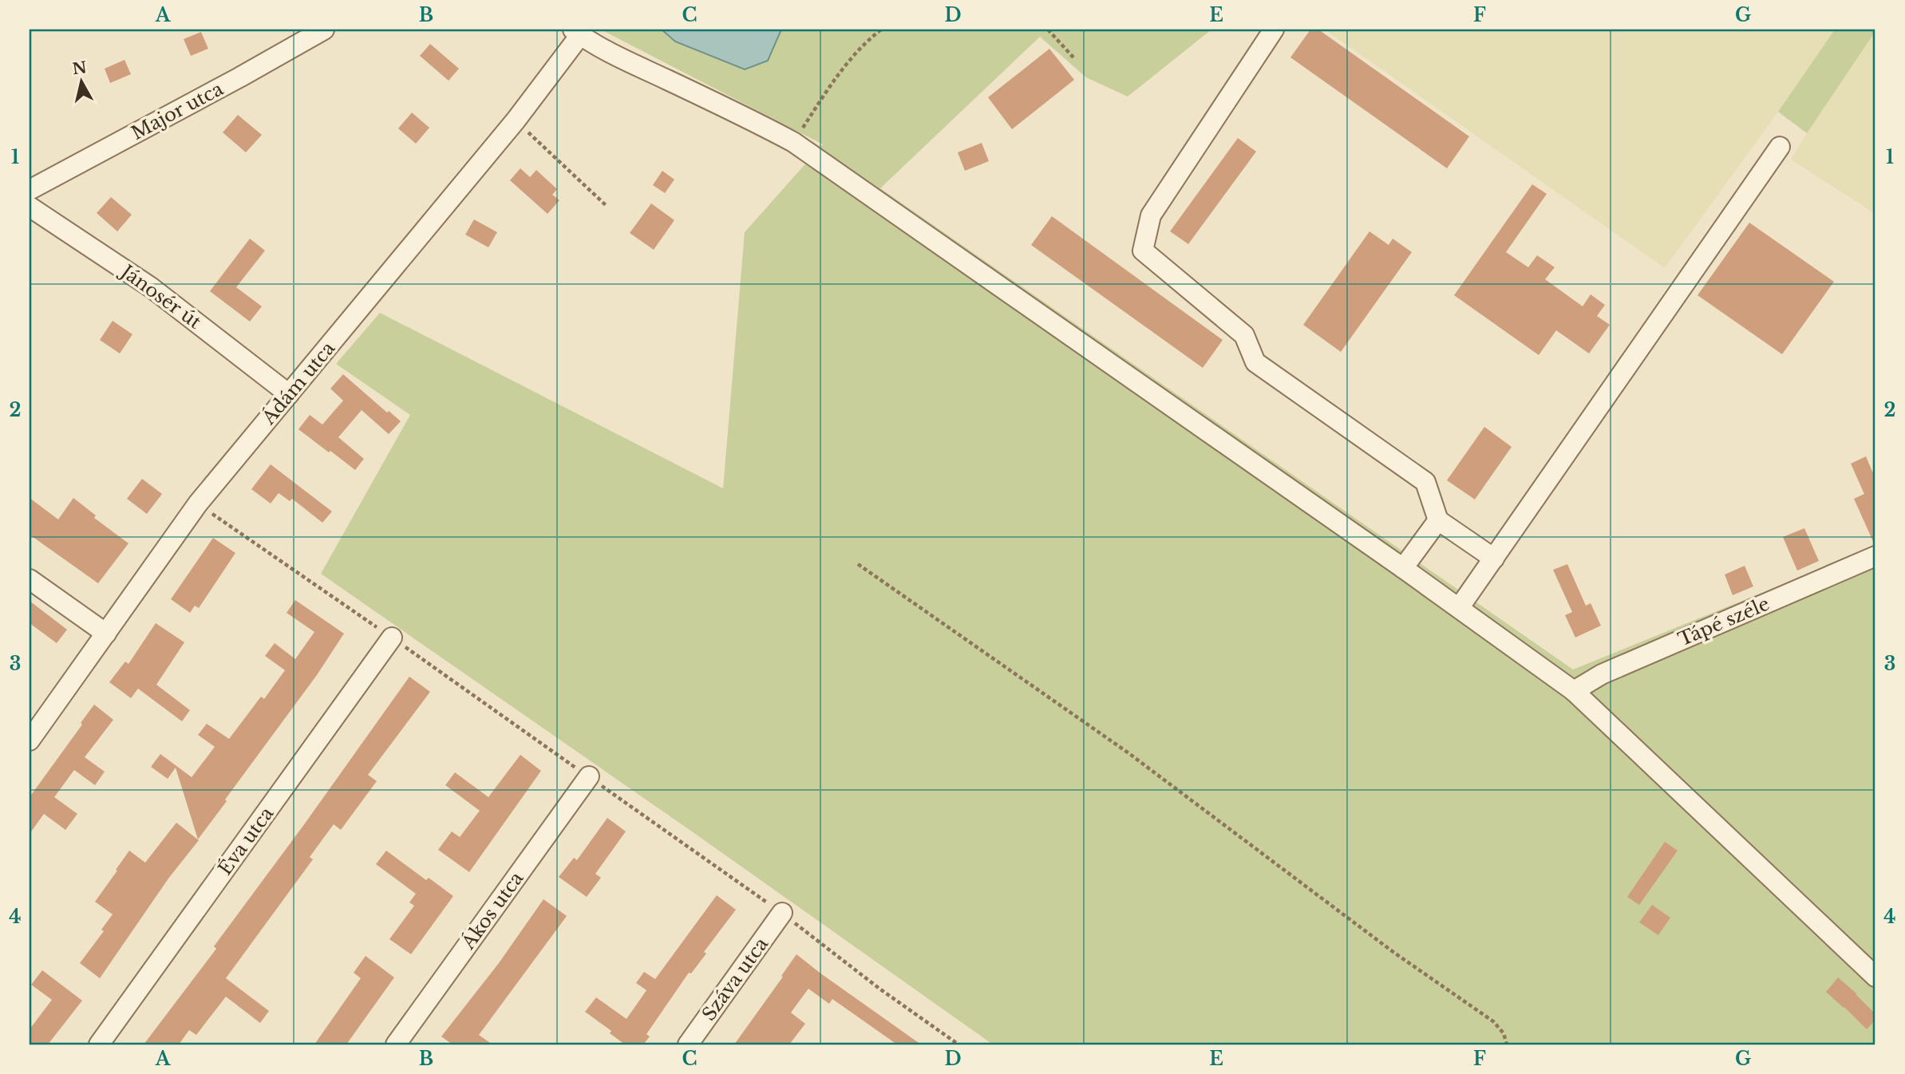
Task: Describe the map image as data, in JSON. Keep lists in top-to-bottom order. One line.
{"streets":{"street":["Major utca","Jánosér út","Ádám utca","Tápé széle","Éva utca","Ákos utca","Száva utca"]},"crossings":[["Jánosér út","Ádám utca"]],"north":"top","grid":{"columns":["A","B","C","D","E","F","G"],"rows":["1","2","3","4"]}}
